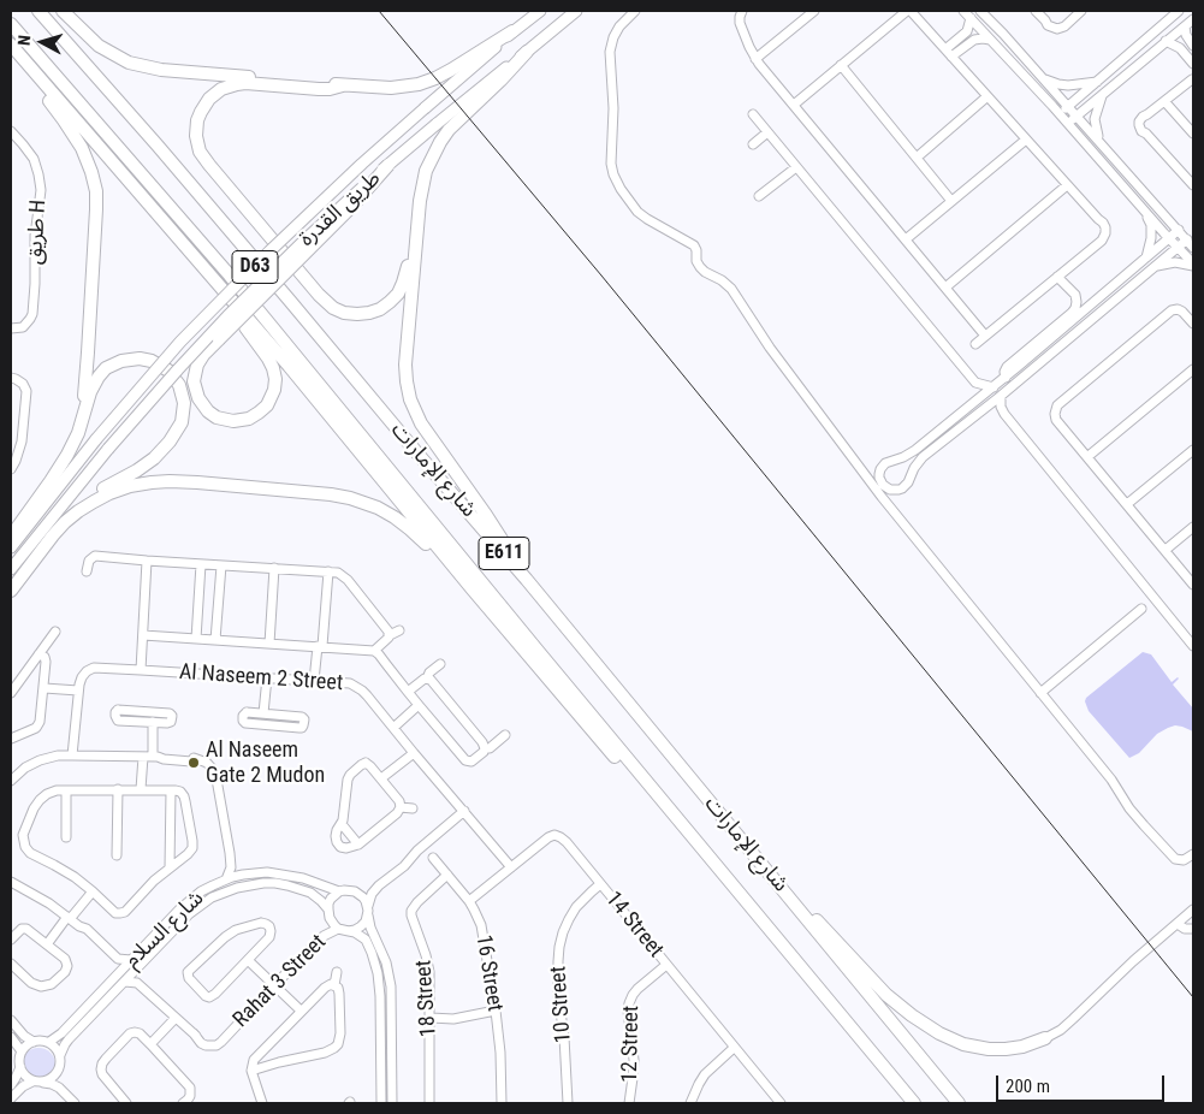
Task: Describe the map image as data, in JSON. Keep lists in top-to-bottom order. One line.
{"streets":{"highway":["شارع الإمارات","E611"],"main road":["طريق القدرة","D63"],"street":["طريق H","Al Naseem 2 Street","14 Street","شارع السلام","16 Street","Rahat 3 Street","18 Street","10 Street","12 Street"]},"crossings":[["Al Naseem 2 Street","14 Street"],["14 Street","16 Street"],["14 Street","10 Street"],["14 Street","12 Street"],["شارع السلام","Rahat 3 Street"],["16 Street","18 Street"]],"places":["Al Naseem Gate 2 Mudon"],"scale_bar":"200 m","north":"left"}
